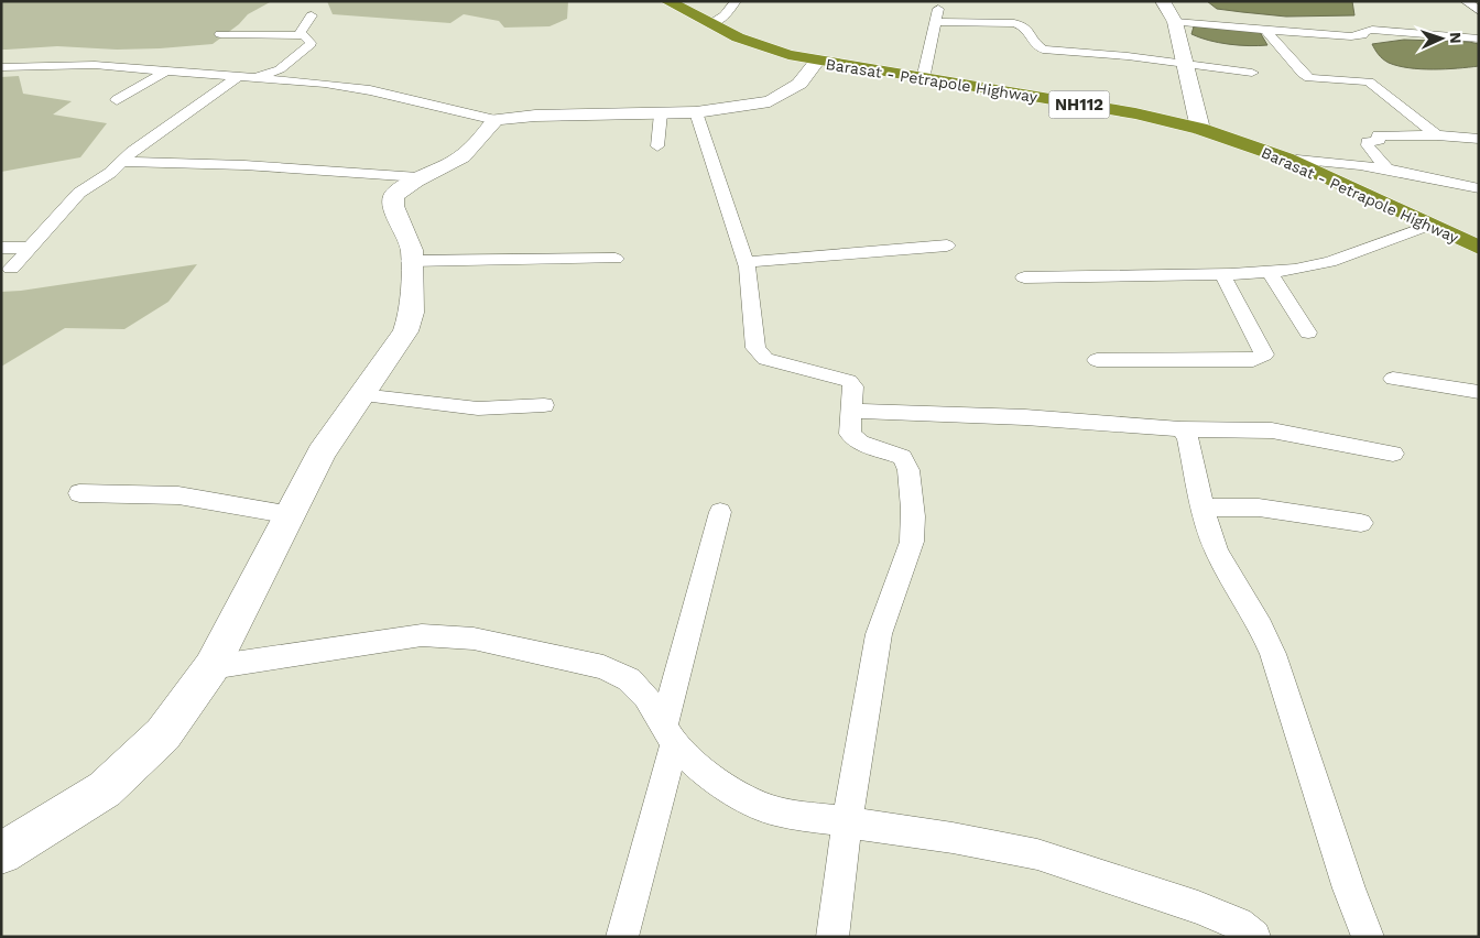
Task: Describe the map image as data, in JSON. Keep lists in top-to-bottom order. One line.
{"streets":{"highway":["Barasat - Petrapole Highway","NH112"]},"north":"right"}
